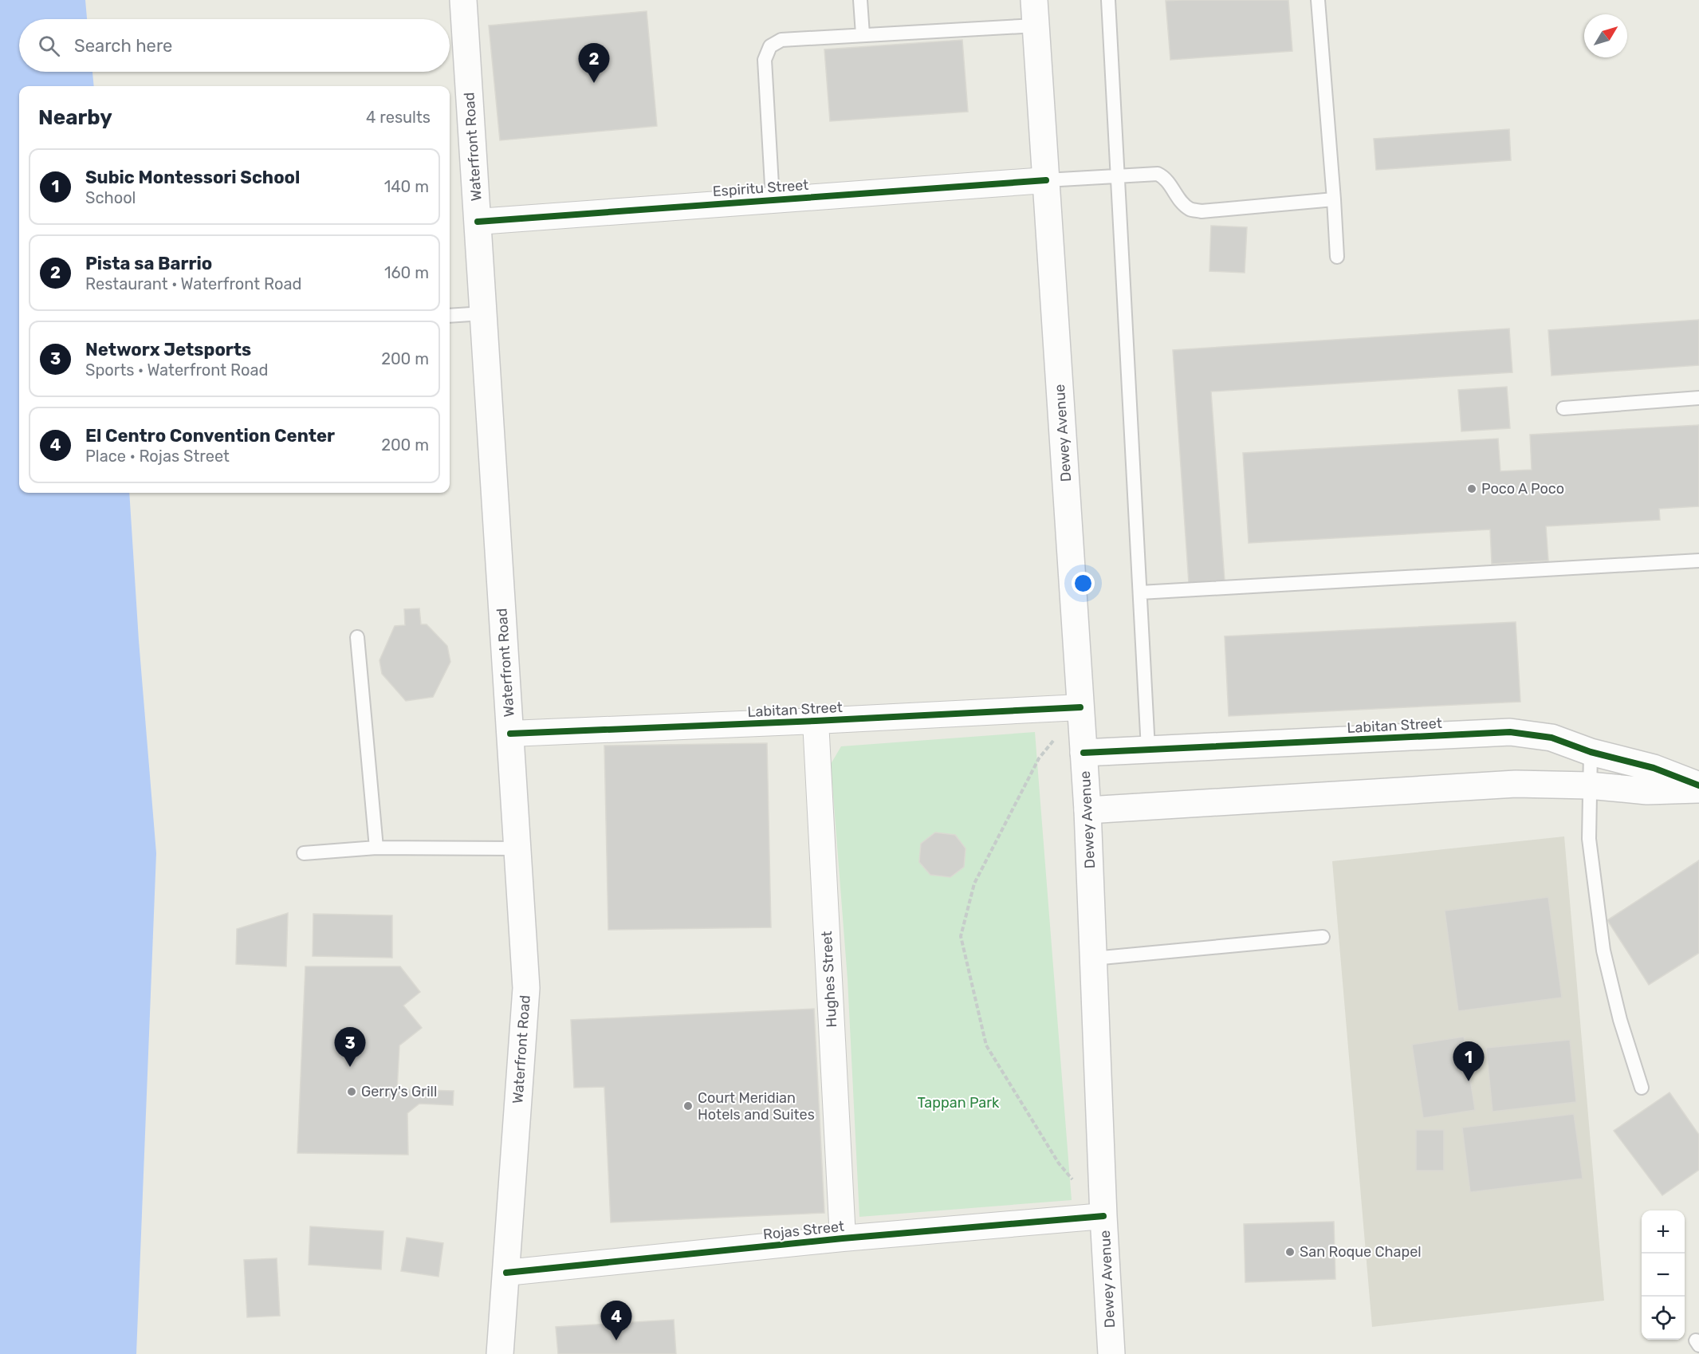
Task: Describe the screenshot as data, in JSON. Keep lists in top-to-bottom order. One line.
{"streets":{"main road":["Waterfront Road","Dewey Avenue","Labitan Street"],"street":["Espiritu Street","Hughes Street","Rojas Street"]},"crossings":[["Waterfront Road","Espiritu Street"],["Waterfront Road","Labitan Street"],["Waterfront Road","Rojas Street"],["Espiritu Street","Dewey Avenue"],["Dewey Avenue","Labitan Street"],["Dewey Avenue","Rojas Street"],["Labitan Street","Hughes Street"],["Hughes Street","Rojas Street"]],"parks":["Tappan Park"],"places":["Poco A Poco","Gerry's Grill","Court Meridian Hotels and Suites","San Roque Chapel"],"north":"top right","page":{"search":"Search here","pins":["2","3","1","4"],"heading":["Nearby","4 results"],"list":[{"mark":"1","name":"Subic Montessori School","note":"School","value":"140 m"},{"mark":"2","name":"Pista sa Barrio","note":"Restaurant · Waterfront Road","value":"160 m"},{"mark":"3","name":"Networx Jetsports","note":"Sports · Waterfront Road","value":"200 m"},{"mark":"4","name":"El Centro Convention Center","note":"Place · Rojas Street","value":"200 m"}],"map_buttons":["+","−"]}}
